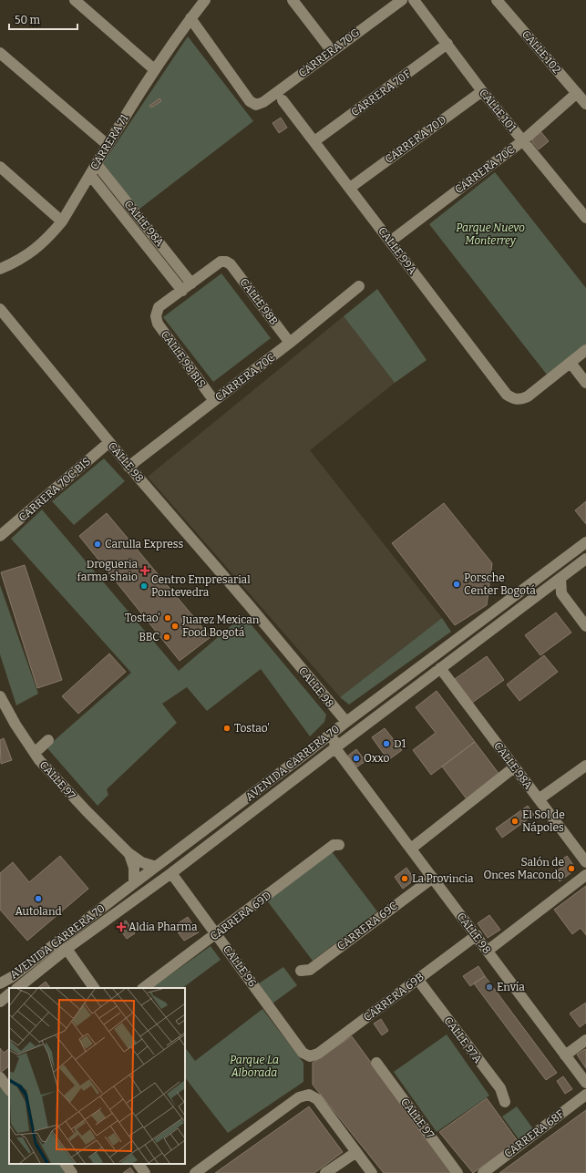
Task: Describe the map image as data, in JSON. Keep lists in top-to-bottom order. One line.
{"streets":{"street":["CALLE 102","CARRERA 70G","CARRERA 70F","CALLE 101","CARRERA 70D","CARRERA 71","CARRERA 70C","CALLE 98A","CALLE 99A","CALLE 98B","CALLE 98 BIS","CALLE 98","CARRERA 70C BIS","AVENIDA CARRERA 70","CALLE 97","CARRERA 69D","CARRERA 69C","CALLE 96","CARRERA 69B","CALLE 97A","CARRERA 68F"]},"crossings":[["CALLE 102","CARRERA 70C"],["CARRERA 70G","CARRERA 71"],["CARRERA 70F","CALLE 101"],["CARRERA 70F","CALLE 99A"],["CALLE 101","CARRERA 70D"],["CALLE 101","CARRERA 70C"],["CARRERA 70D","CALLE 99A"],["CARRERA 71","CALLE 98A"],["CARRERA 70C","CALLE 99A"],["CARRERA 70C","CALLE 98B"],["CARRERA 70C","CALLE 98 BIS"],["CARRERA 70C","CALLE 98"],["CALLE 98A","CALLE 98B"],["CALLE 98A","CALLE 98 BIS"],["CALLE 98A","AVENIDA CARRERA 70"],["CALLE 98","CARRERA 70C BIS"],["CALLE 98","AVENIDA CARRERA 70"],["CALLE 98","CARRERA 69C"],["CALLE 98","CARRERA 69B"],["AVENIDA CARRERA 70","CALLE 97"],["AVENIDA CARRERA 70","CALLE 96"],["CARRERA 69D","CALLE 96"],["CALLE 96","CARRERA 69B"],["CARRERA 69B","CALLE 97A"]],"parks":["Parque Nuevo Monterrey","Parque La Alborada"],"places":{"other":["Carulla Express","Porsche Center Bogotá","Centro Empresarial Pontevedra","Tostao'","Juarez Mexican Food Bogotá","BBC","Tostao’","D1","Oxxo","El Sol de Nápoles","Salón de Onces Macondo","La Provincia","Autoland","Envía"],"health":["Drogueria farma shaio","Aldia Pharma"]},"scale_bar":"50 m"}
